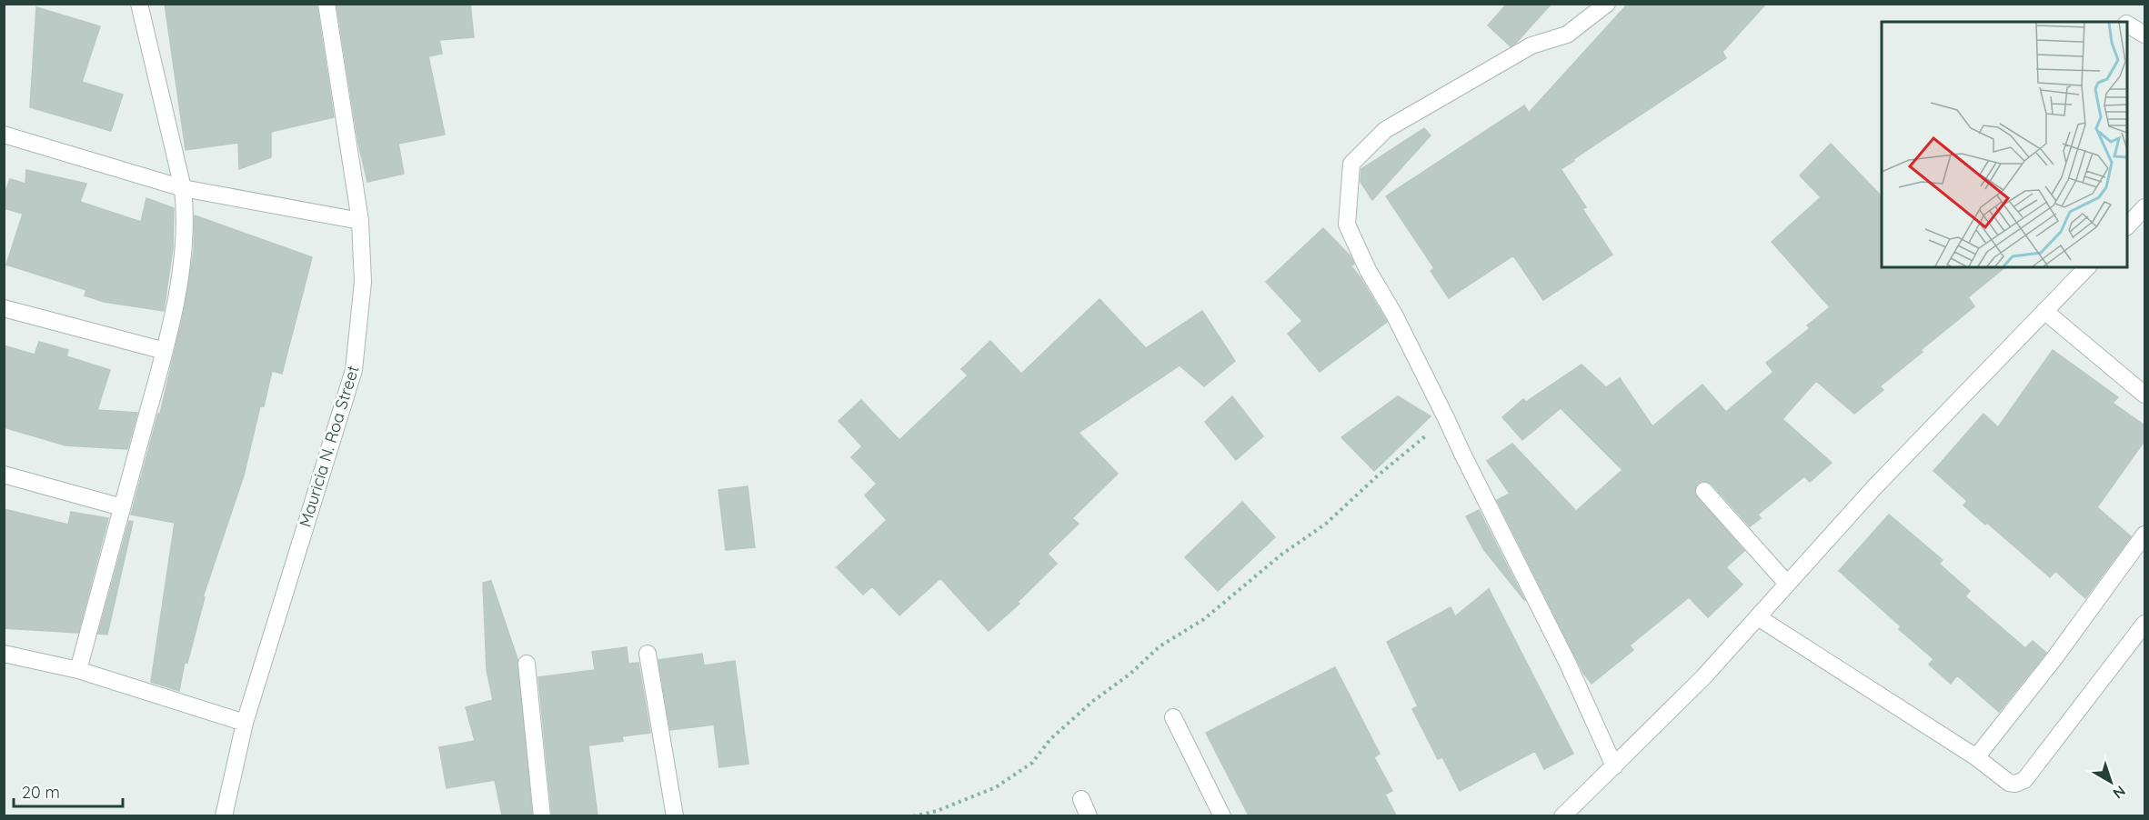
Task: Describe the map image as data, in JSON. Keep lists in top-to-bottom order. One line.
{"streets":{"street":["Mauricia N. Roa Street"]},"scale_bar":"20 m","north":"bottom right"}
